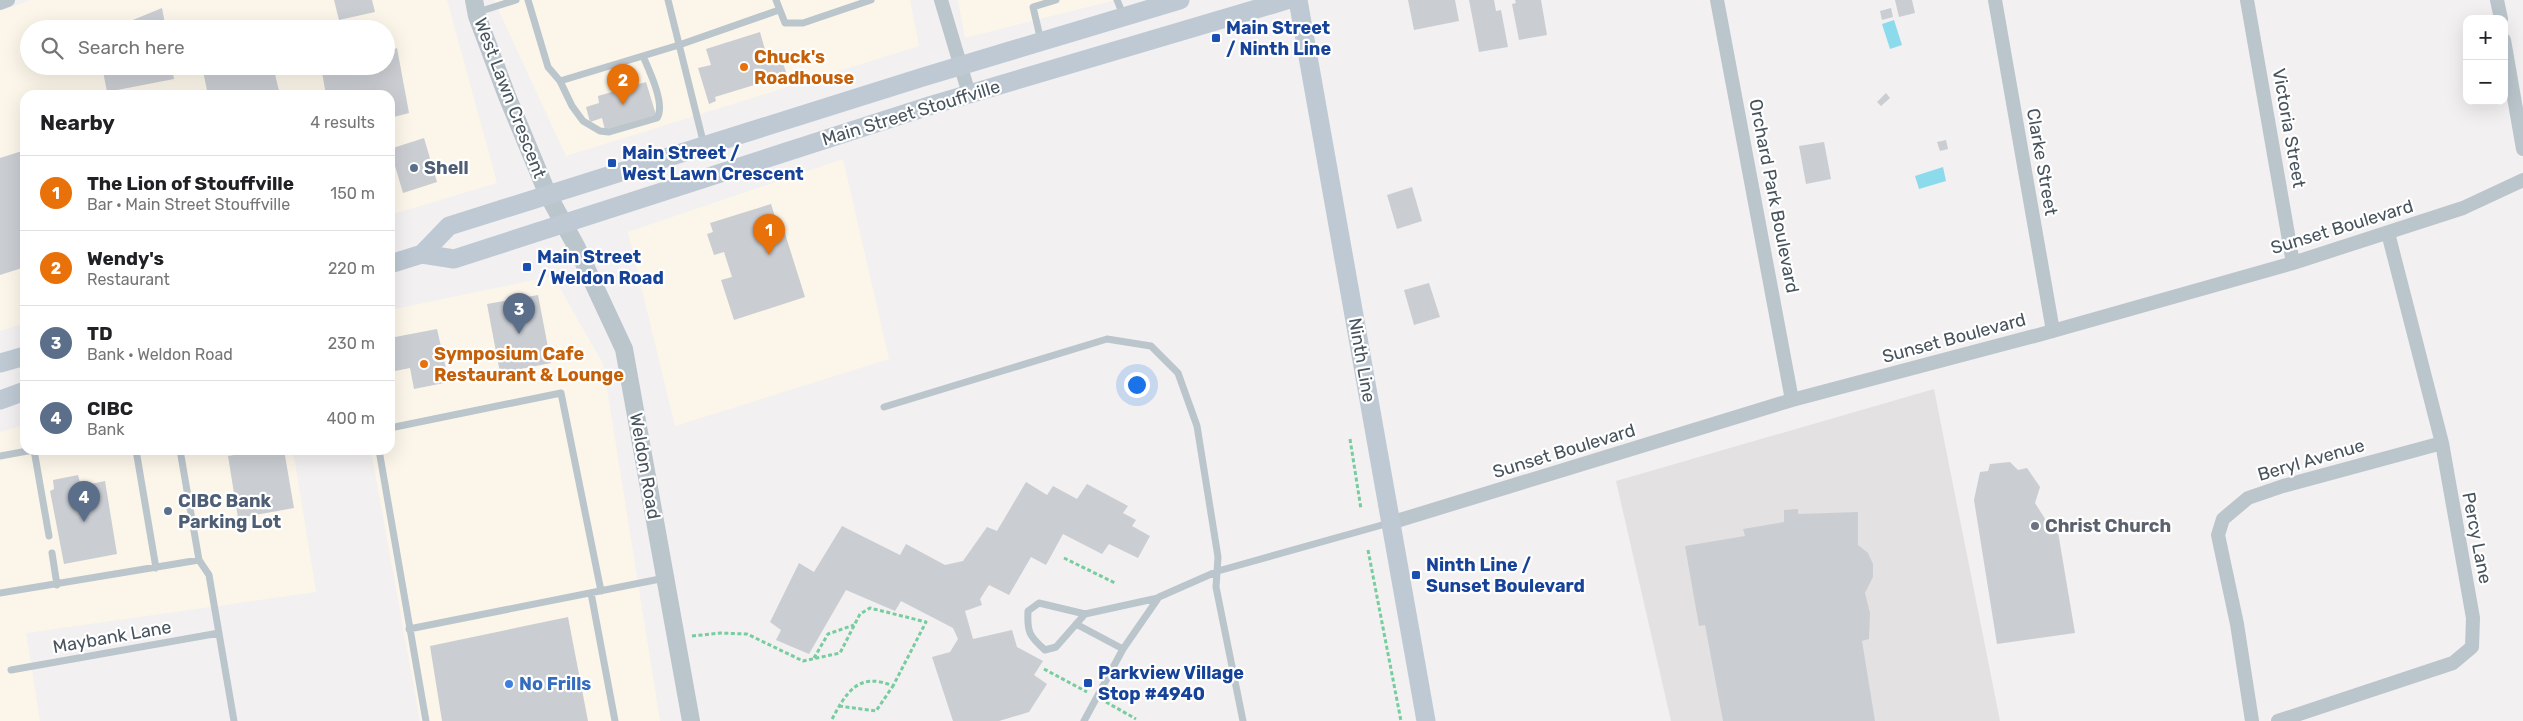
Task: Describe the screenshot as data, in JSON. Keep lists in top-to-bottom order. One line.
{"streets":{"main road":["Main Street Stouffville","Ninth Line"],"street":["West Lawn Crescent","Victoria Street","Clarke Street","Orchard Park Boulevard","Sunset Boulevard","Beryl Avenue","Weldon Road","Percy Lane"],"lane":["Maybank Lane"]},"crossings":[["West Lawn Crescent","Main Street Stouffville"],["West Lawn Crescent","Weldon Road"],["Main Street Stouffville","Weldon Road"],["Victoria Street","Sunset Boulevard"],["Clarke Street","Sunset Boulevard"],["Orchard Park Boulevard","Sunset Boulevard"],["Sunset Boulevard","Ninth Line"],["Sunset Boulevard","Percy Lane"],["Beryl Avenue","Percy Lane"]],"places":{"transit":["Main Street / Ninth Line","Main Street / West Lawn Crescent","Main Street / Weldon Road","Ninth Line / Sunset Boulevard","Parkview Village Stop #4940"],"other":["Chuck's Roadhouse","Shell","Symposium Cafe Restaurant & Lounge","CIBC Bank Parking Lot","Christ Church","No Frills"]},"page":{"map_buttons":["+","−"],"search":"Search here","pins":["2","1","3","4"],"heading":["Nearby","4 results"],"list":[{"mark":"1","name":"The Lion of Stouffville","note":"Bar · Main Street Stouffville","value":"150 m"},{"mark":"2","name":"Wendy's","note":"Restaurant","value":"220 m"},{"mark":"3","name":"TD","note":"Bank · Weldon Road","value":"230 m"},{"mark":"4","name":"CIBC","note":"Bank","value":"400 m"}]}}
